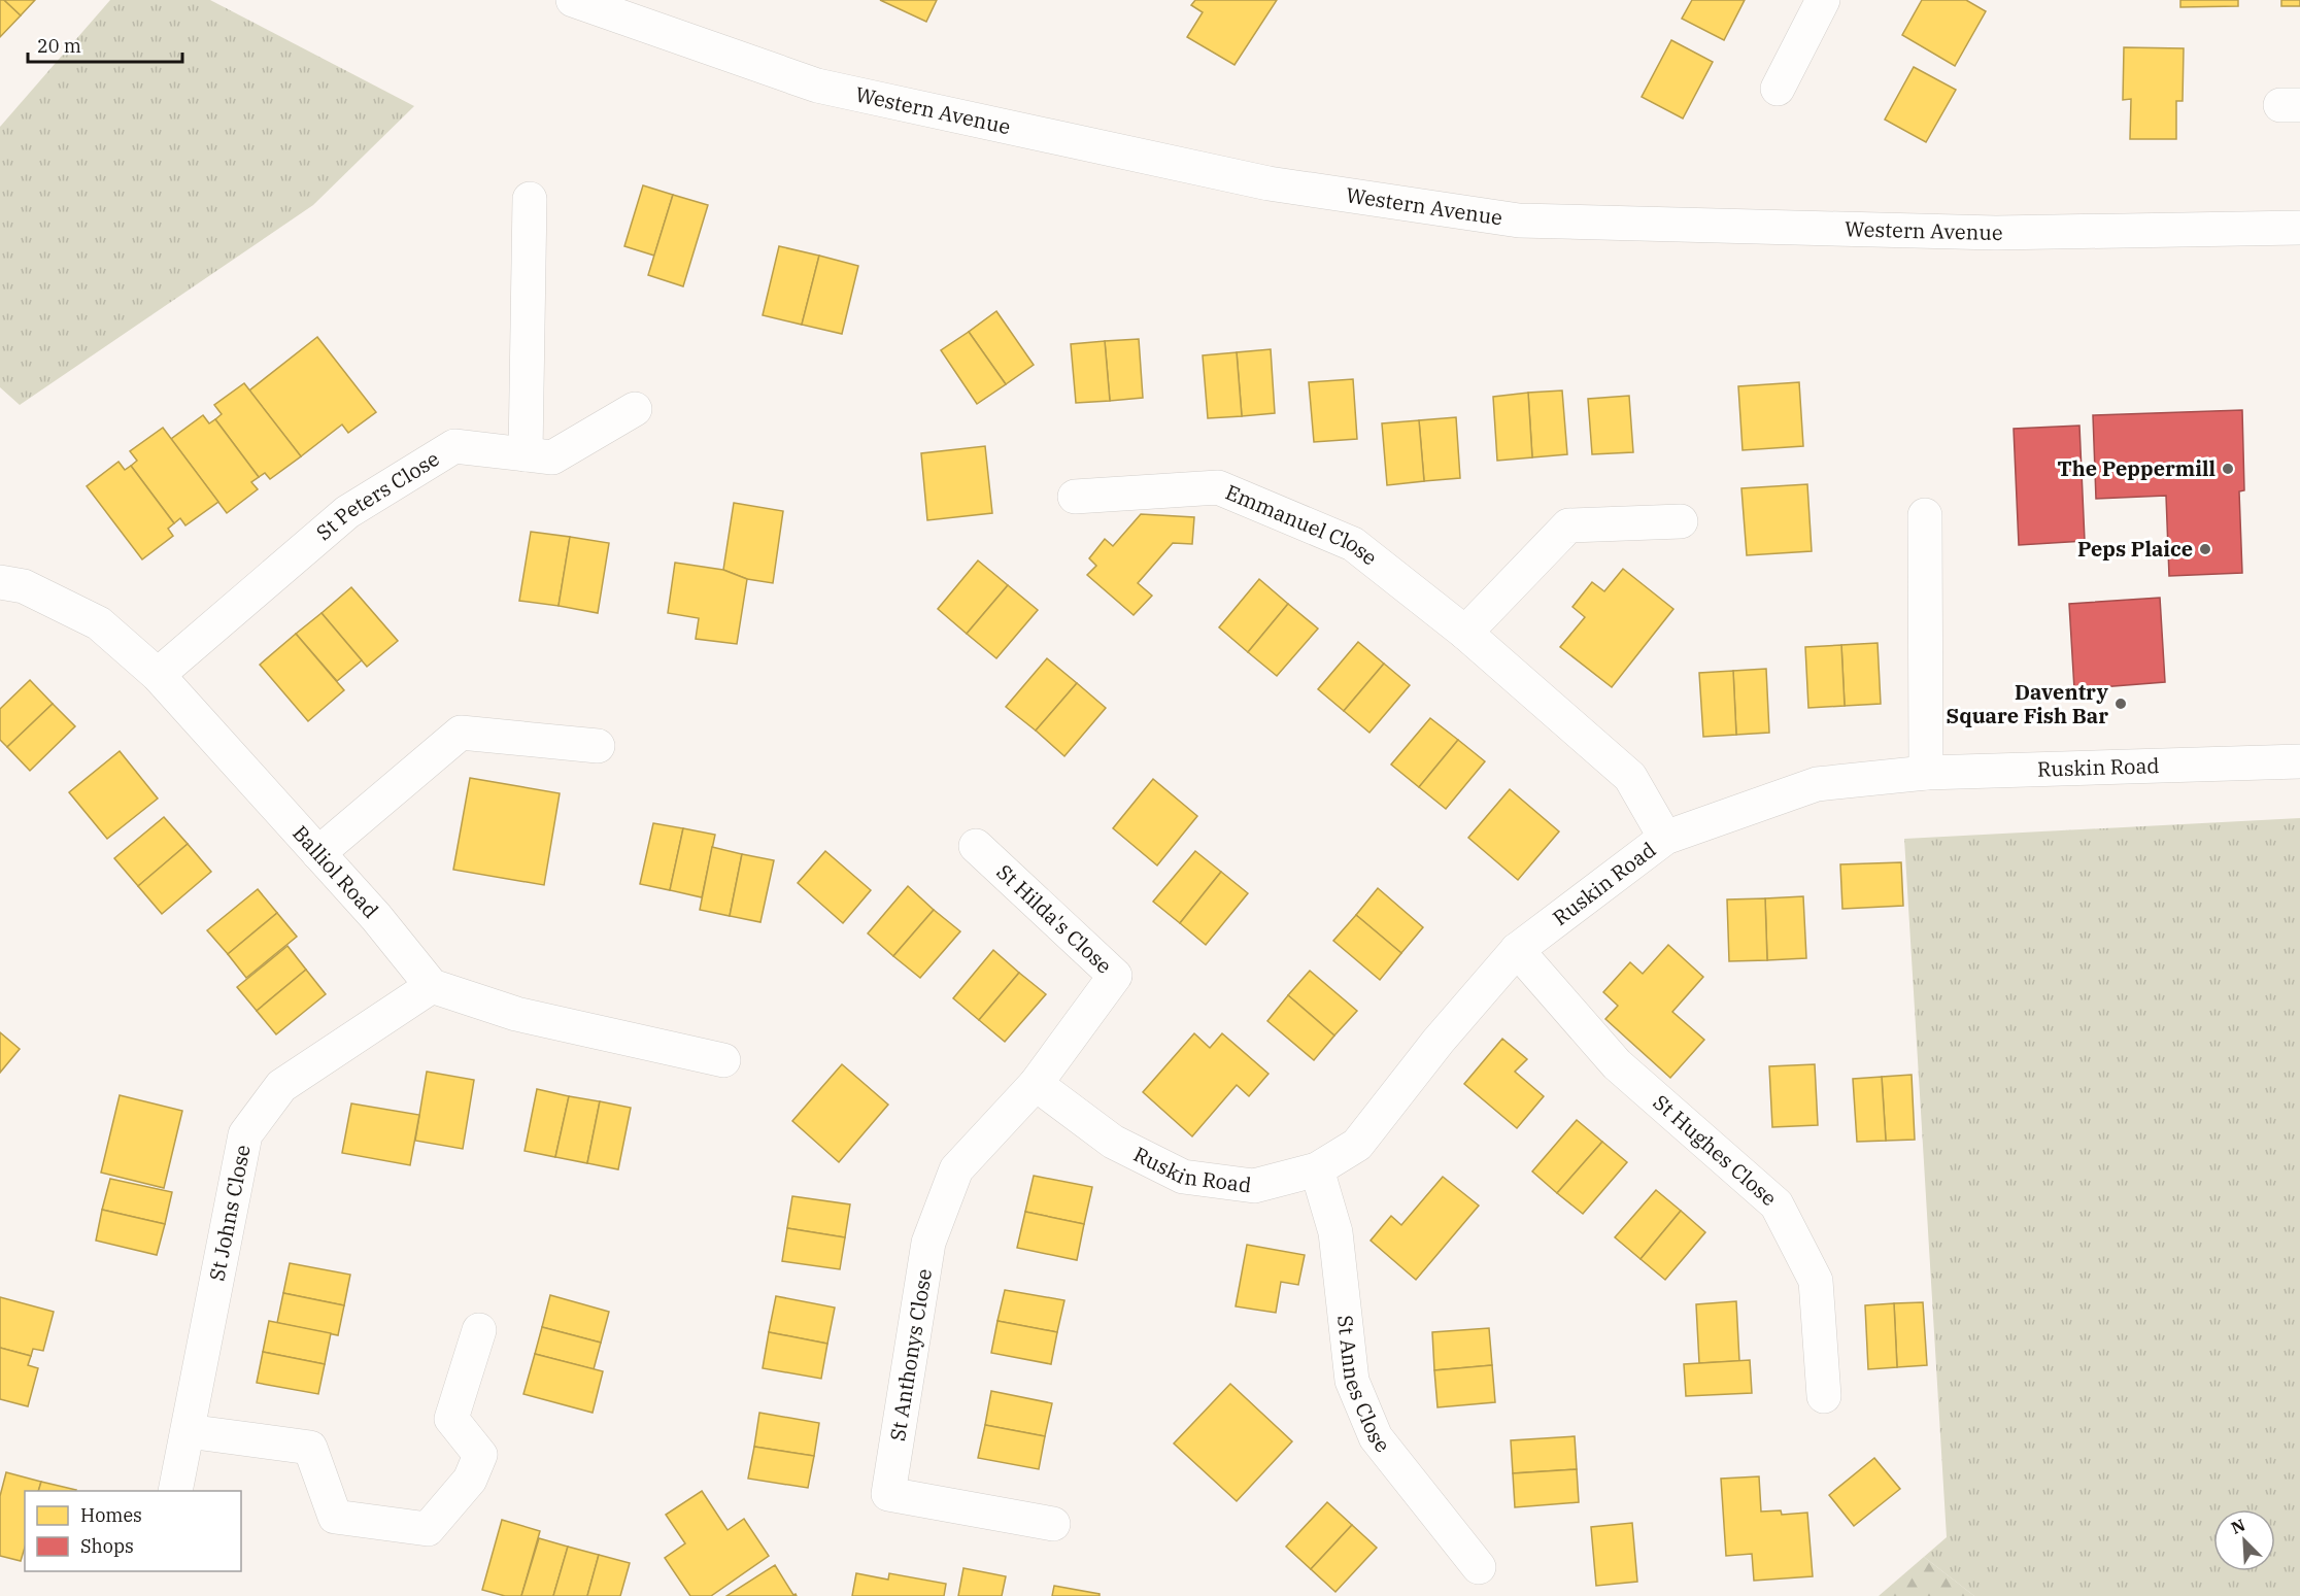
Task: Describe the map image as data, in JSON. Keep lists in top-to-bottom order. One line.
{"streets":{"street":["Western Avenue","St Peters Close","Emmanuel Close","Ruskin Road","Balliol Road","St Hilda's Close","St Hughes Close","St Johns Close","St Anthonys Close","St Annes Close"]},"crossings":[["St Peters Close","Balliol Road"],["Emmanuel Close","Ruskin Road"],["Ruskin Road","St Hilda's Close"],["Ruskin Road","St Hughes Close"],["Ruskin Road","St Anthonys Close"],["Ruskin Road","St Annes Close"],["Balliol Road","St Johns Close"],["St Hilda's Close","St Anthonys Close"]],"places":["The Peppermill","Peps Plaice","Daventry Square Fish Bar"],"legend":["Homes","Shops"],"scale_bar":"20 m","north":"top left"}
